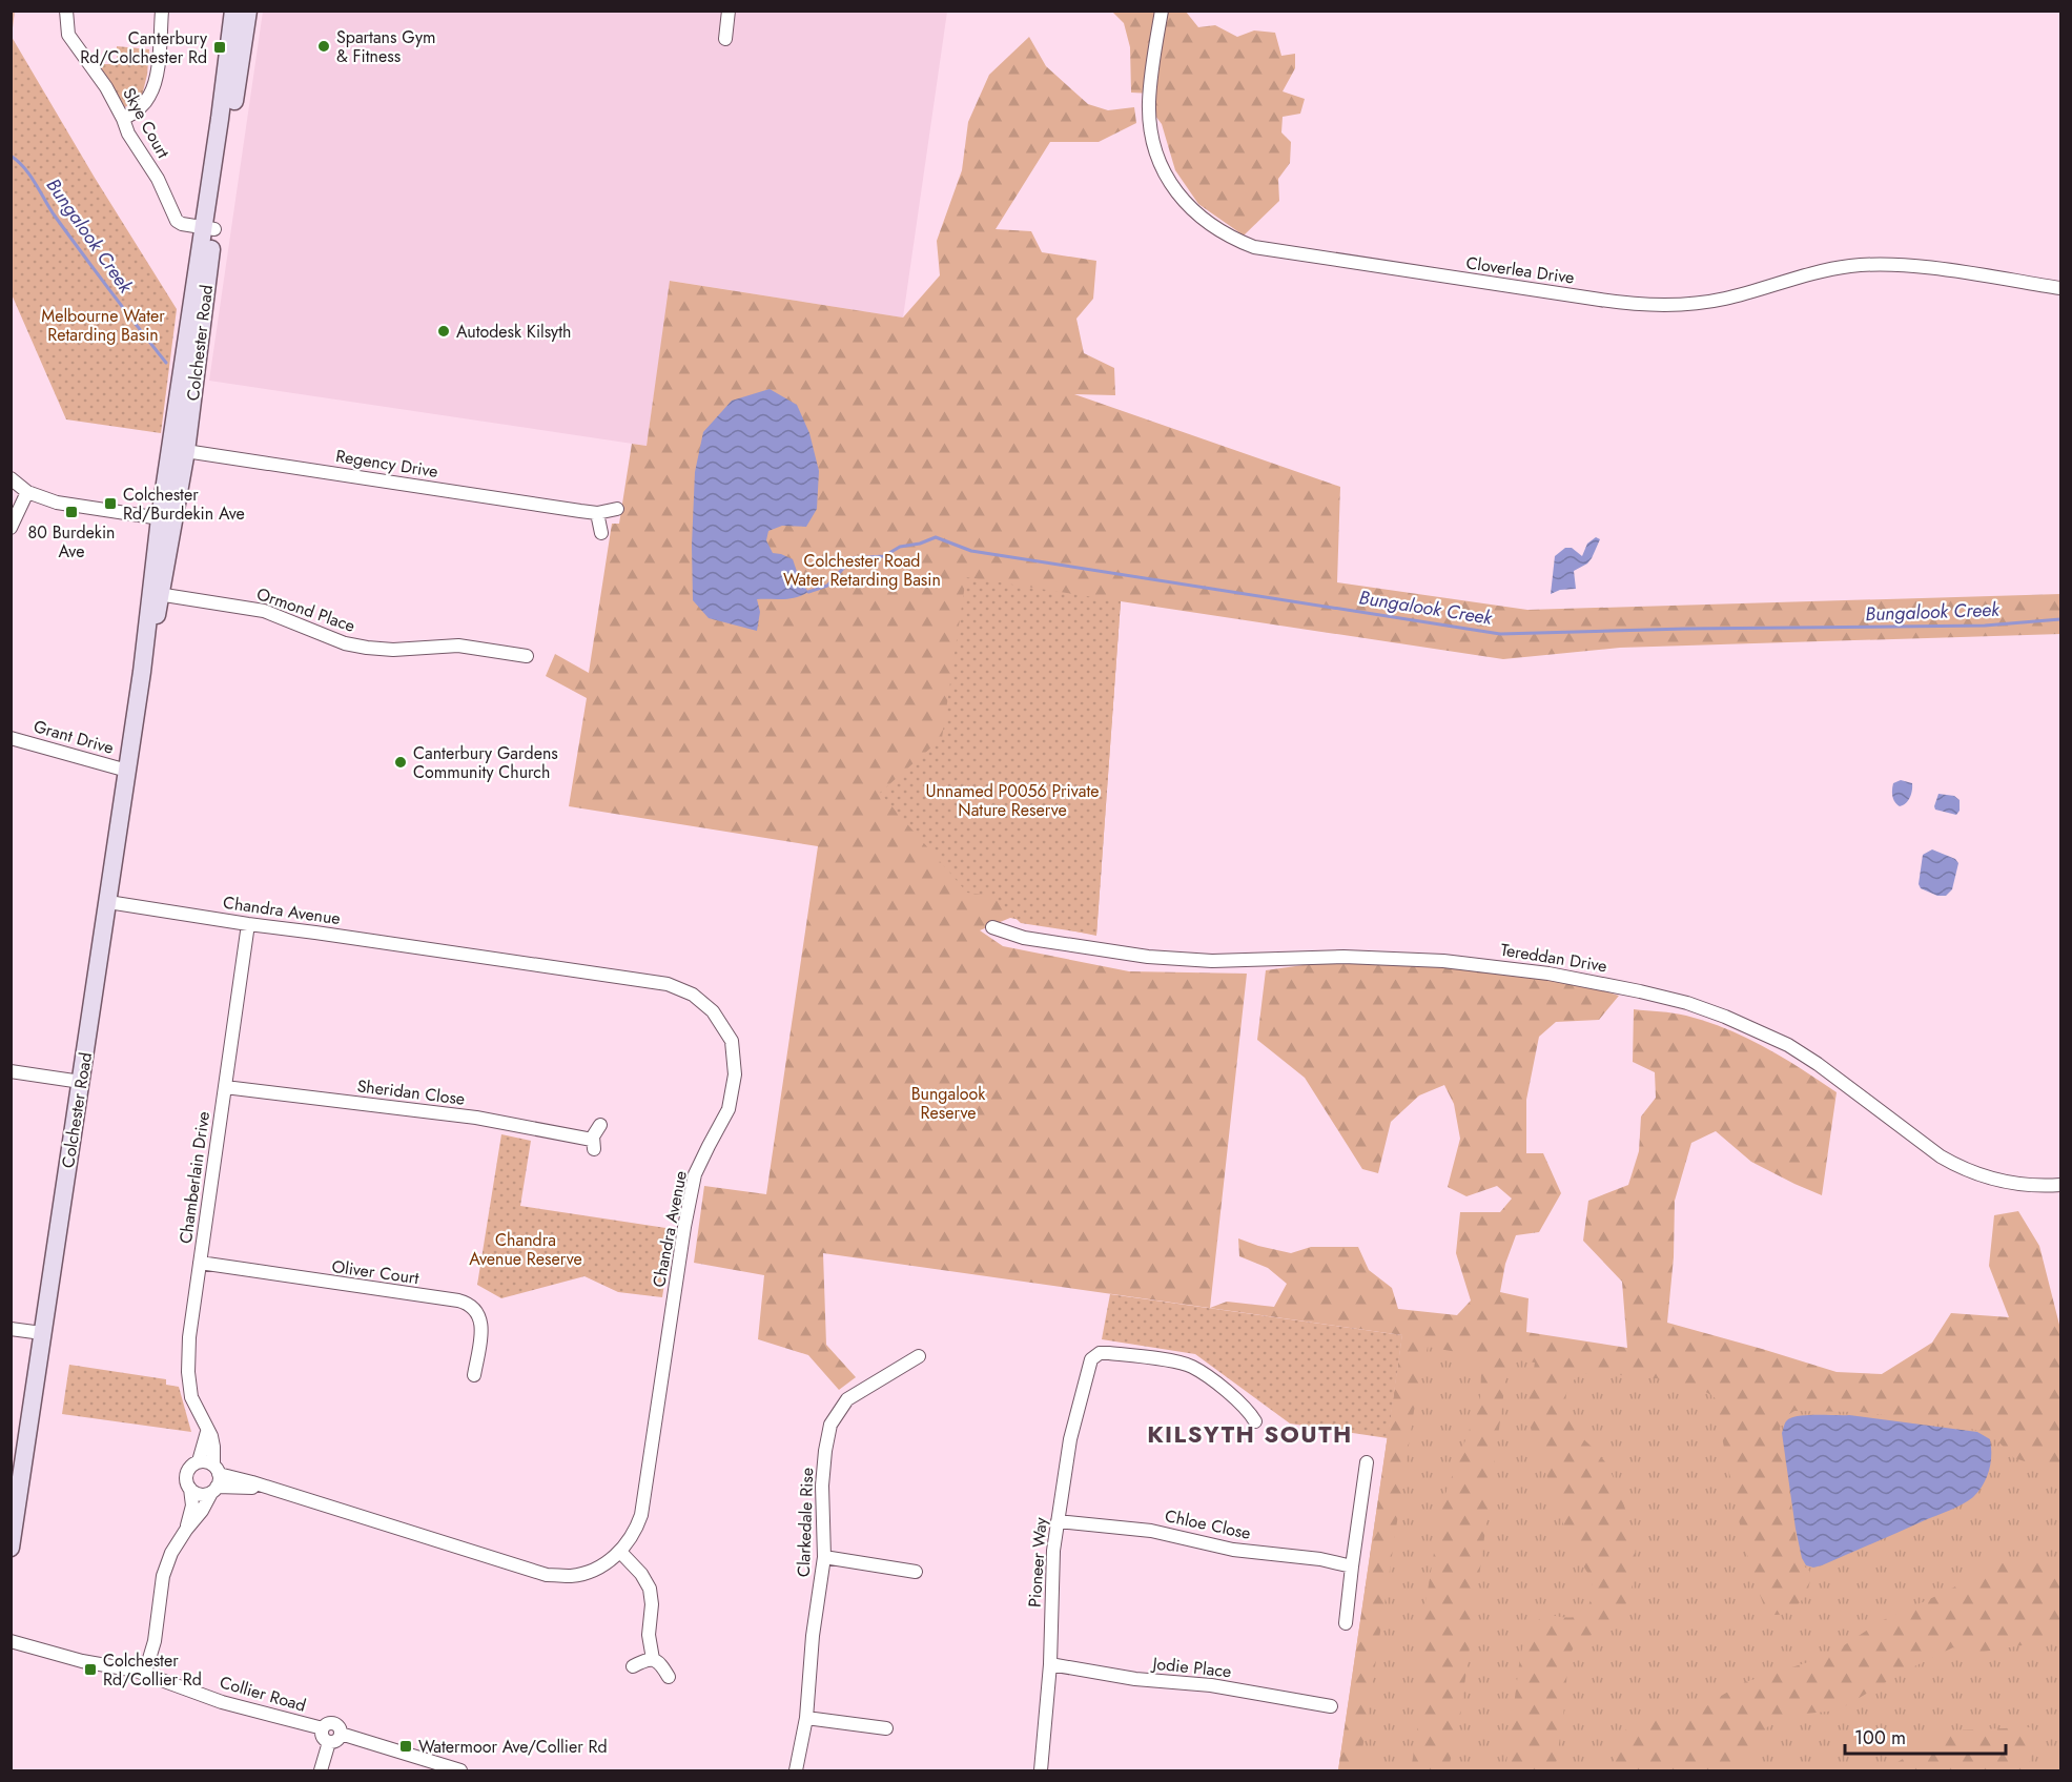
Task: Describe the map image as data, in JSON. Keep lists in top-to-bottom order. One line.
{"streets":{"main road":["Colchester Road"],"street":["Skye Court","Cloverlea Drive","Regency Drive","Ormond Place","Grant Drive","Chandra Avenue","Tereddan Drive","Sheridan Close","Chamberlain Drive","Oliver Court","Clarkedale Rise","Chloe Close","Pioneer Way","Jodie Place","Collier Road"]},"crossings":[["Skye Court","Colchester Road"],["Colchester Road","Regency Drive"],["Colchester Road","Ormond Place"],["Colchester Road","Grant Drive"],["Colchester Road","Chandra Avenue"],["Chandra Avenue","Chamberlain Drive"],["Sheridan Close","Chamberlain Drive"],["Chamberlain Drive","Oliver Court"],["Chloe Close","Pioneer Way"],["Pioneer Way","Jodie Place"]],"districts":["KILSYTH SOUTH"],"water":["Bungalook Creek"],"parks":["Melbourne Water Retarding Basin","Colchester Road Water Retarding Basin","Unnamed P0056 Private Nature Reserve","Bungalook Reserve","Chandra Avenue Reserve"],"places":{"other":["Spartans Gym & Fitness","Autodesk Kilsyth","Canterbury Gardens Community Church"],"transit":["Canterbury Rd/Colchester Rd","Colchester Rd/Burdekin Ave","80 Burdekin Ave","Colchester Rd/Collier Rd","Watermoor Ave/Collier Rd"]},"scale_bar":"100 m"}
